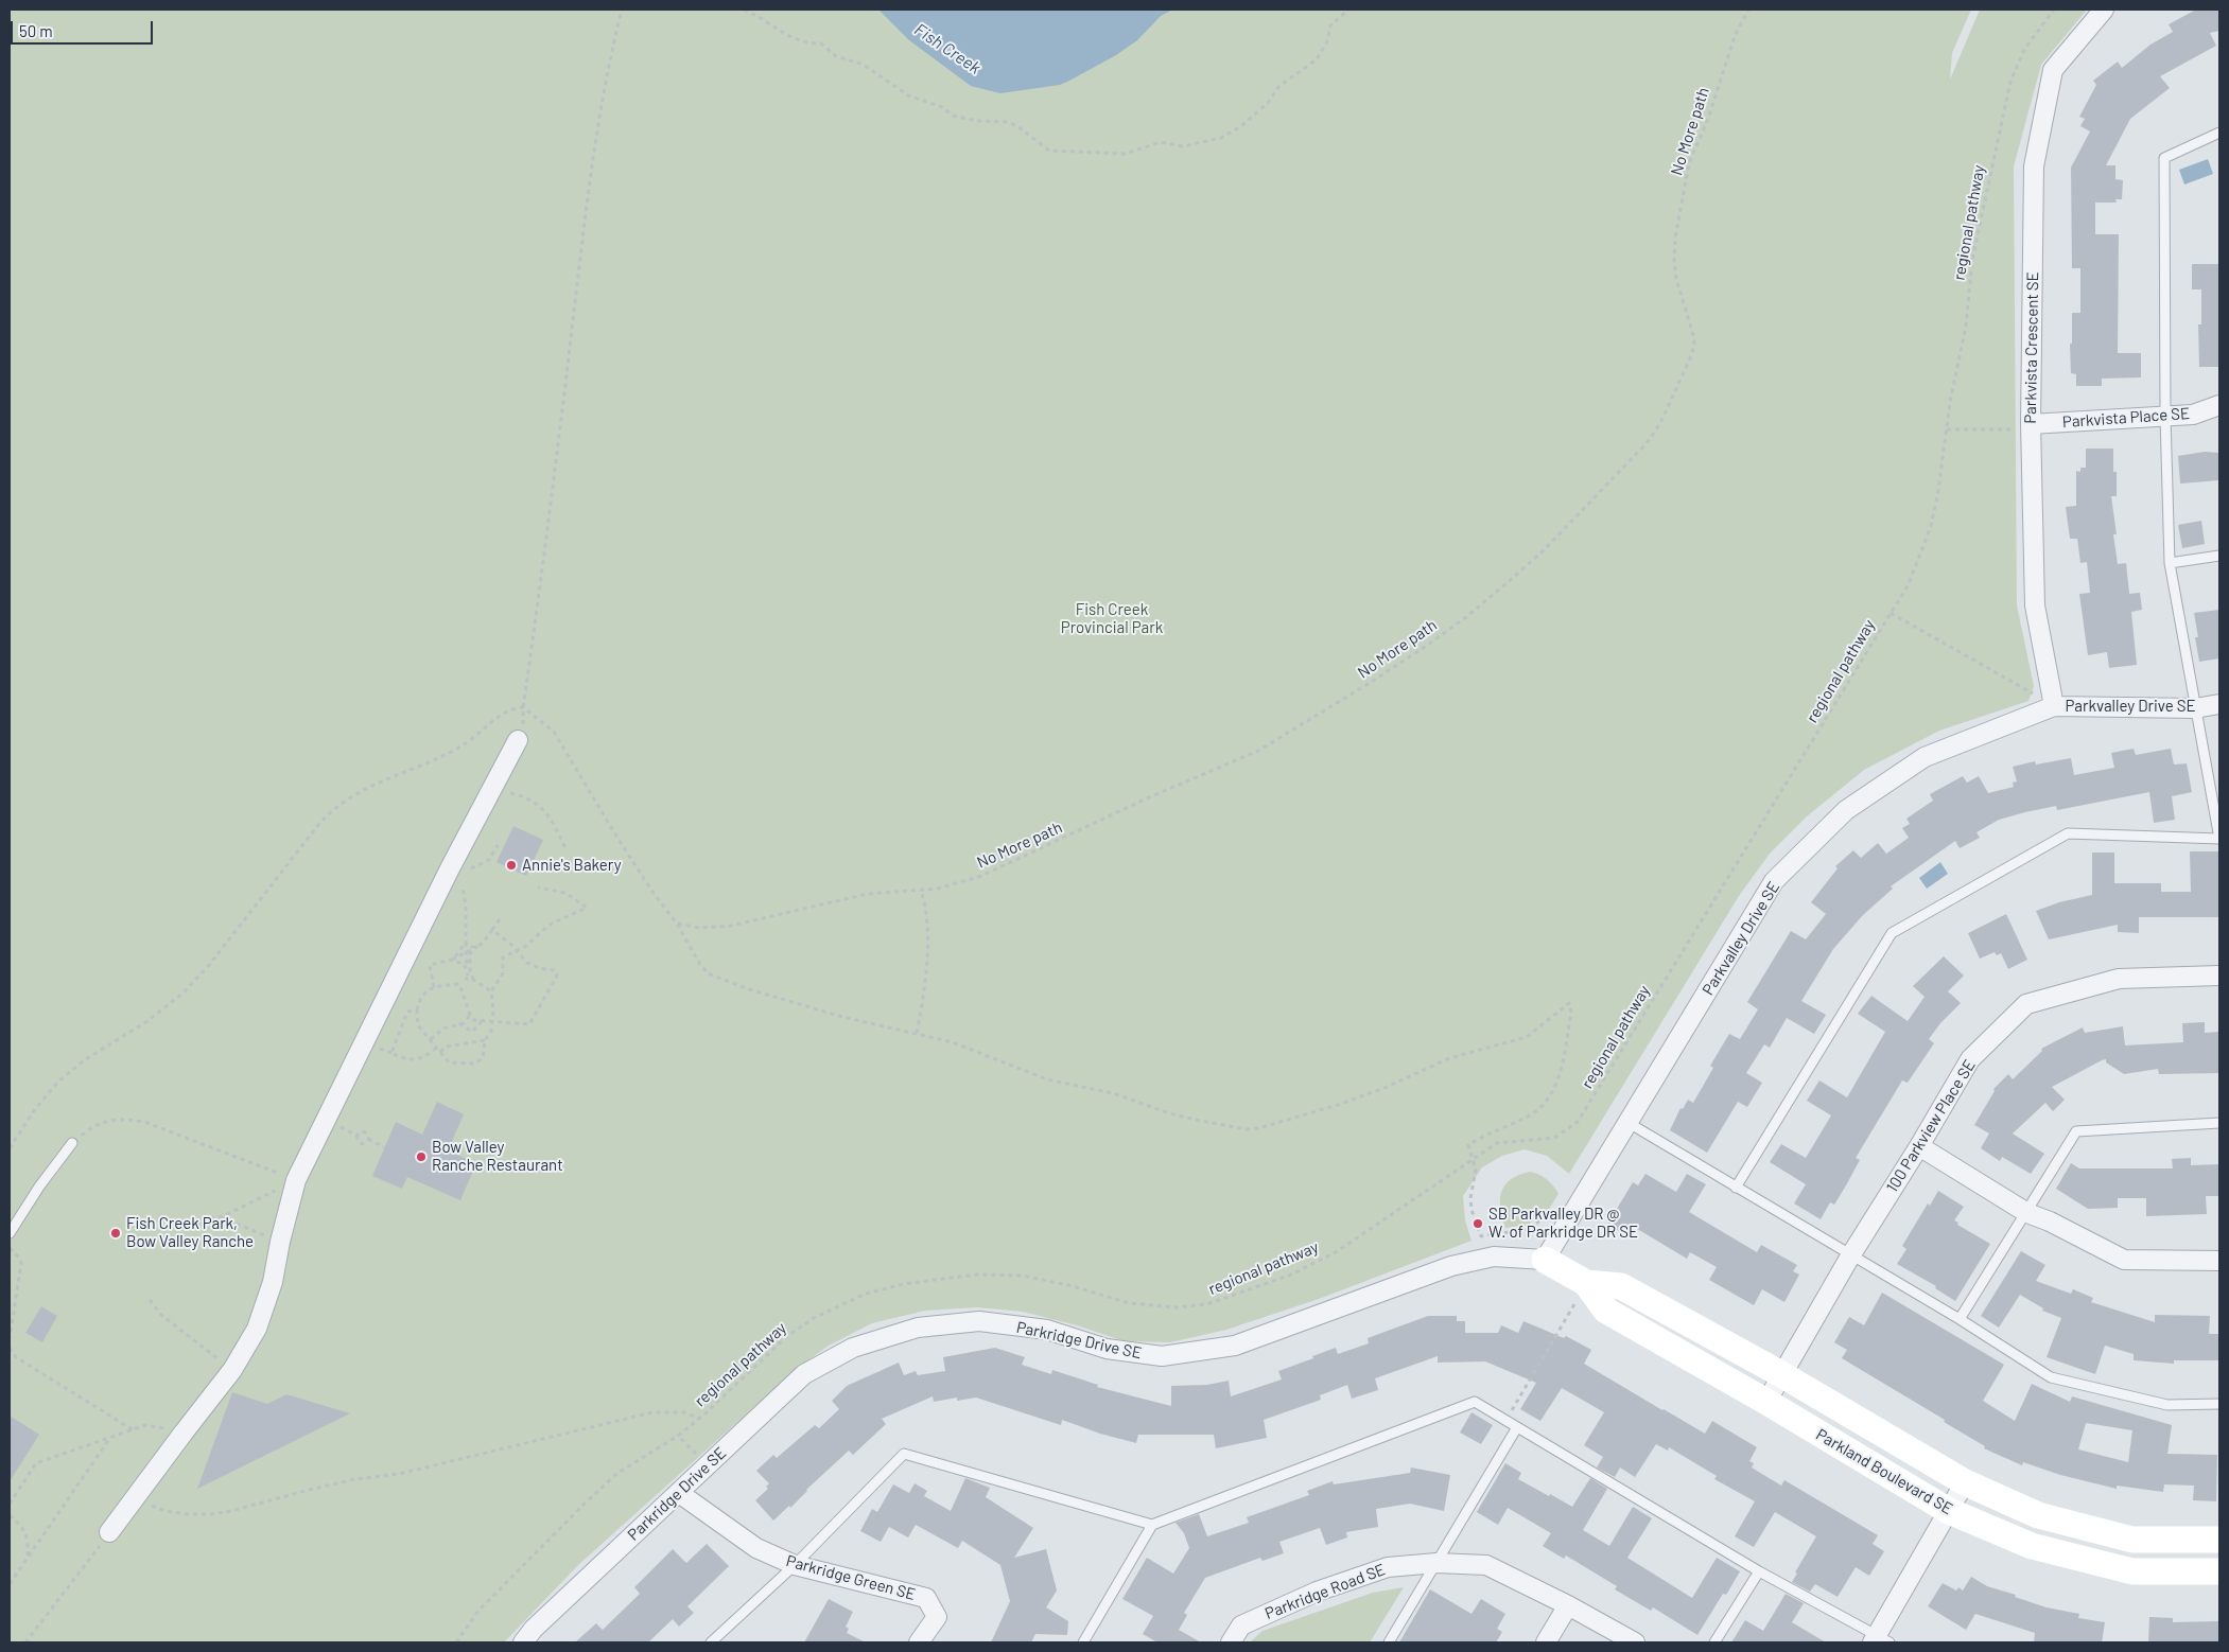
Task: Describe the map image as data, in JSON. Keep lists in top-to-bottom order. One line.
{"streets":{"street":["Parkvista Crescent SE","Parkvista Place SE","Parkvalley Drive SE","100 Parkview Place SE","Parkridge Drive SE","Parkland Boulevard SE","Parkridge Green SE","Parkridge Road SE"],"path":["No More path","regional pathway"]},"crossings":[["Parkvista Crescent SE","Parkvista Place SE"],["Parkvista Crescent SE","Parkvalley Drive SE"],["Parkvalley Drive SE","Parkridge Drive SE"],["Parkvalley Drive SE","Parkland Boulevard SE"],["100 Parkview Place SE","Parkland Boulevard SE"],["Parkridge Drive SE","Parkland Boulevard SE"],["Parkridge Drive SE","Parkridge Green SE"]],"water":["Fish Creek"],"parks":["Fish Creek Provincial Park"],"places":["Annie's Bakery","Bow Valley Ranche Restaurant","SB Parkvalley DR @ W. of Parkridge DR SE","Fish Creek Park, Bow Valley Ranche"],"scale_bar":"50 m"}
